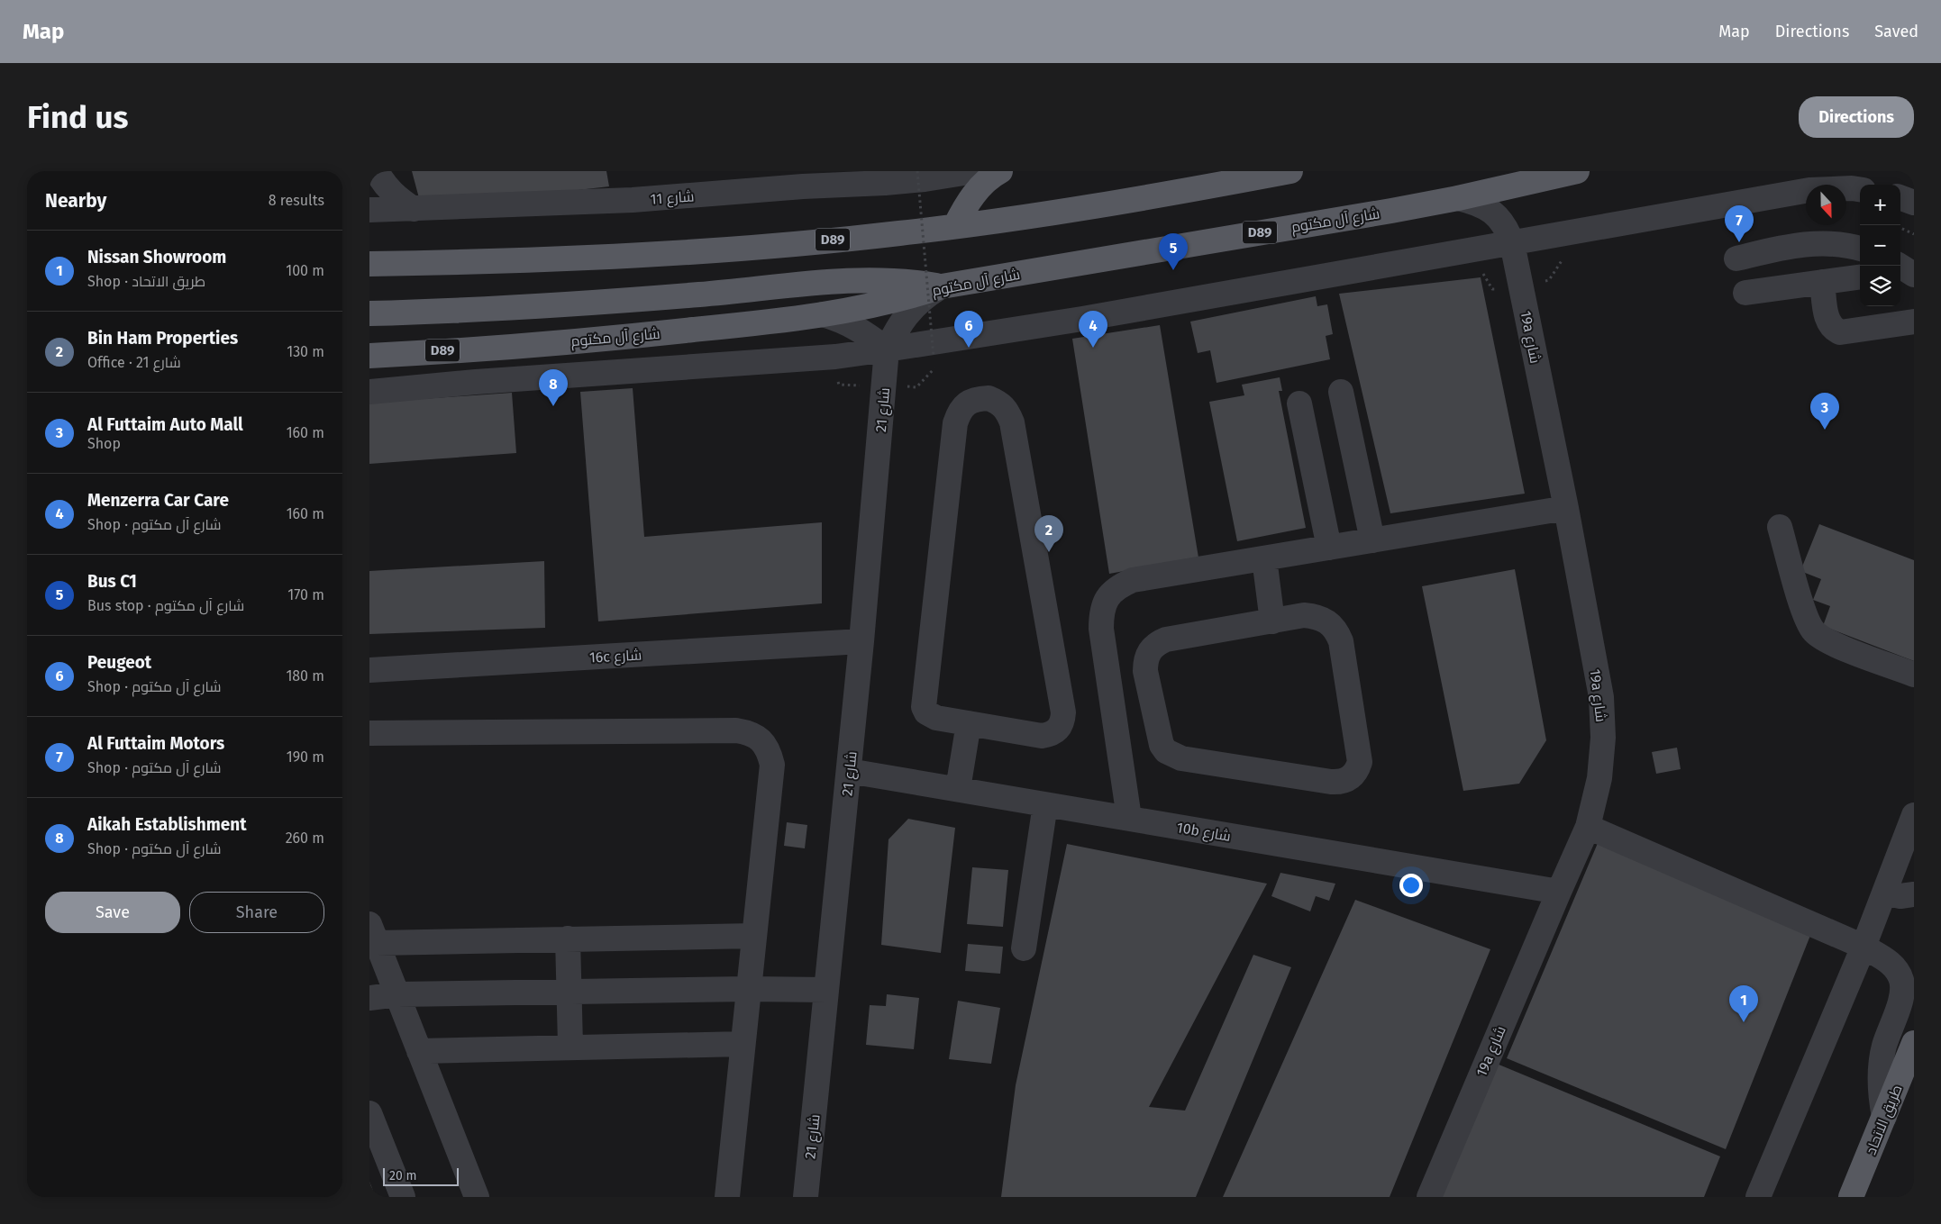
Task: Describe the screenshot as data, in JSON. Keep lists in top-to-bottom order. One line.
{"streets":{"main road":["شارع آل مكتوم","D89","طريق الاتحاد"],"street":["شارع 11","19a شارع","شارع 21","16c شارع","10b شارع"]},"crossings":[["شارع آل مكتوم","19a شارع"],["شارع آل مكتوم","شارع 21"],["19a شارع","10b شارع"],["شارع 21","16c شارع"],["شارع 21","10b شارع"]],"scale_bar":"20 m","north":"bottom","page":{"header":"Map","nav":["Map","Directions","Saved"],"buttons":["Directions",["Save","Share"]],"title":"Find us","heading":["Nearby","8 results"],"map_buttons":["+","−"],"pins":["7","5","4","6","8","3","2","1"],"list":[{"mark":"1","name":"Nissan Showroom","note":"Shop · طريق الاتحاد","value":"100 m"},{"mark":"2","name":"Bin Ham Properties","note":"Office · شارع 21","value":"130 m"},{"mark":"3","name":"Al Futtaim Auto Mall","note":"Shop","value":"160 m"},{"mark":"4","name":"Menzerra Car Care","note":"Shop · شارع آل مكتوم","value":"160 m"},{"mark":"5","name":"Bus C1","note":"Bus stop · شارع آل مكتوم","value":"170 m"},{"mark":"6","name":"Peugeot","note":"Shop · شارع آل مكتوم","value":"180 m"},{"mark":"7","name":"Al Futtaim Motors","note":"Shop · شارع آل مكتوم","value":"190 m"},{"mark":"8","name":"Aikah Establishment","note":"Shop · شارع آل مكتوم","value":"260 m"}],"scale":"20 m"}}
